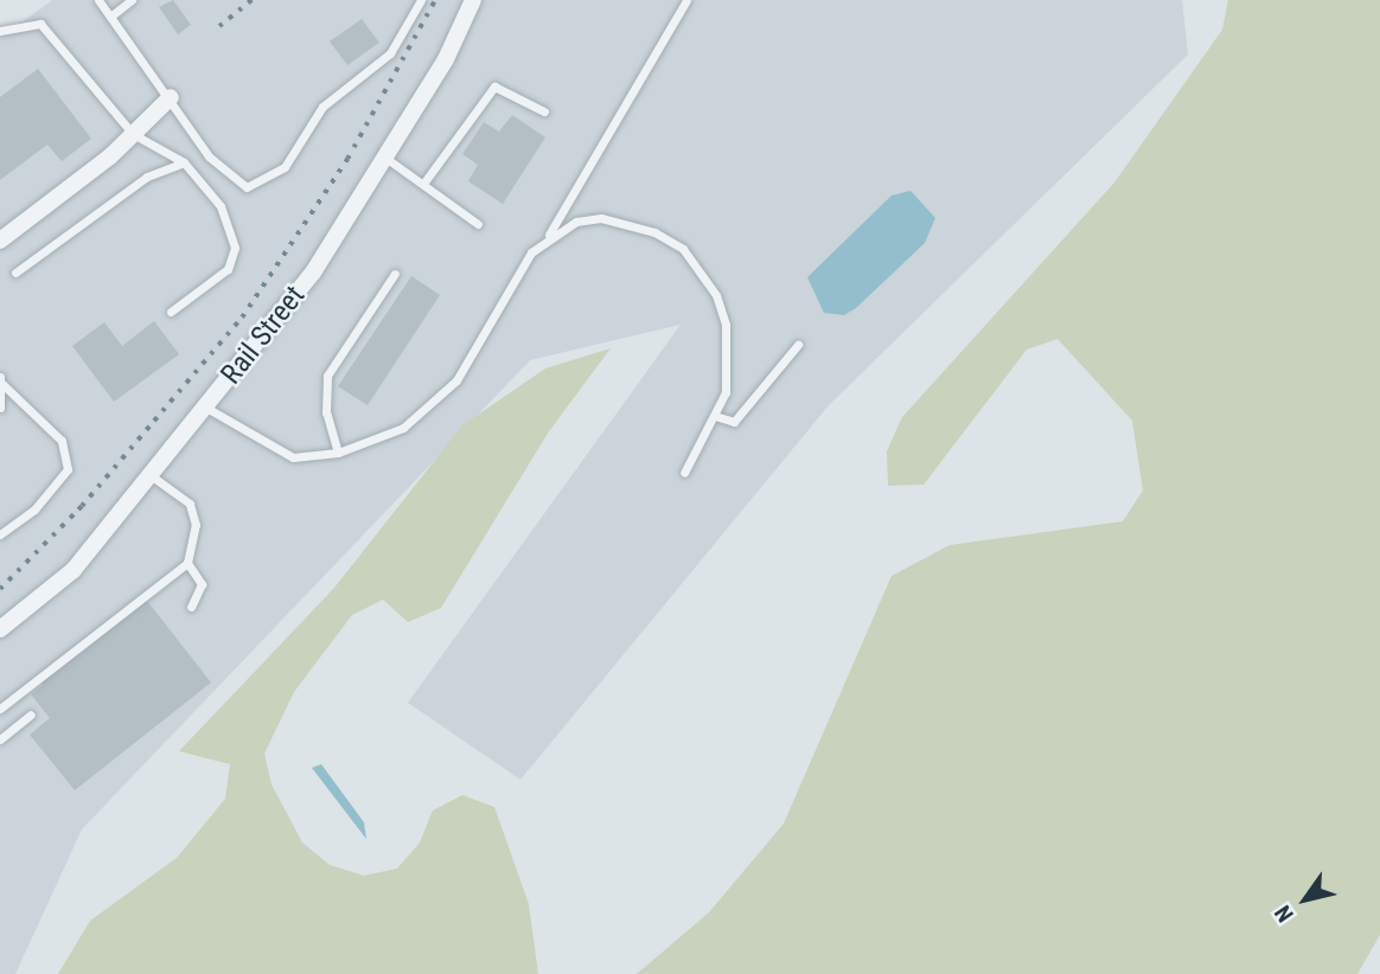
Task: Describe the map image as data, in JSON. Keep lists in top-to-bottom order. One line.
{"streets":{"street":["Rail Street"]},"north":"bottom left"}
